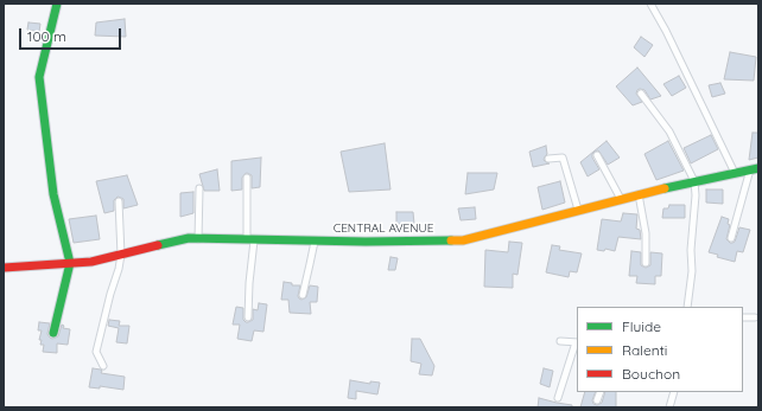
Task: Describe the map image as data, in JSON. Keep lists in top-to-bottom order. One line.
{"streets":{"street":["CENTRAL AVENUE"]},"legend":["Fluide","Ralenti","Bouchon"],"scale_bar":"100 m"}
